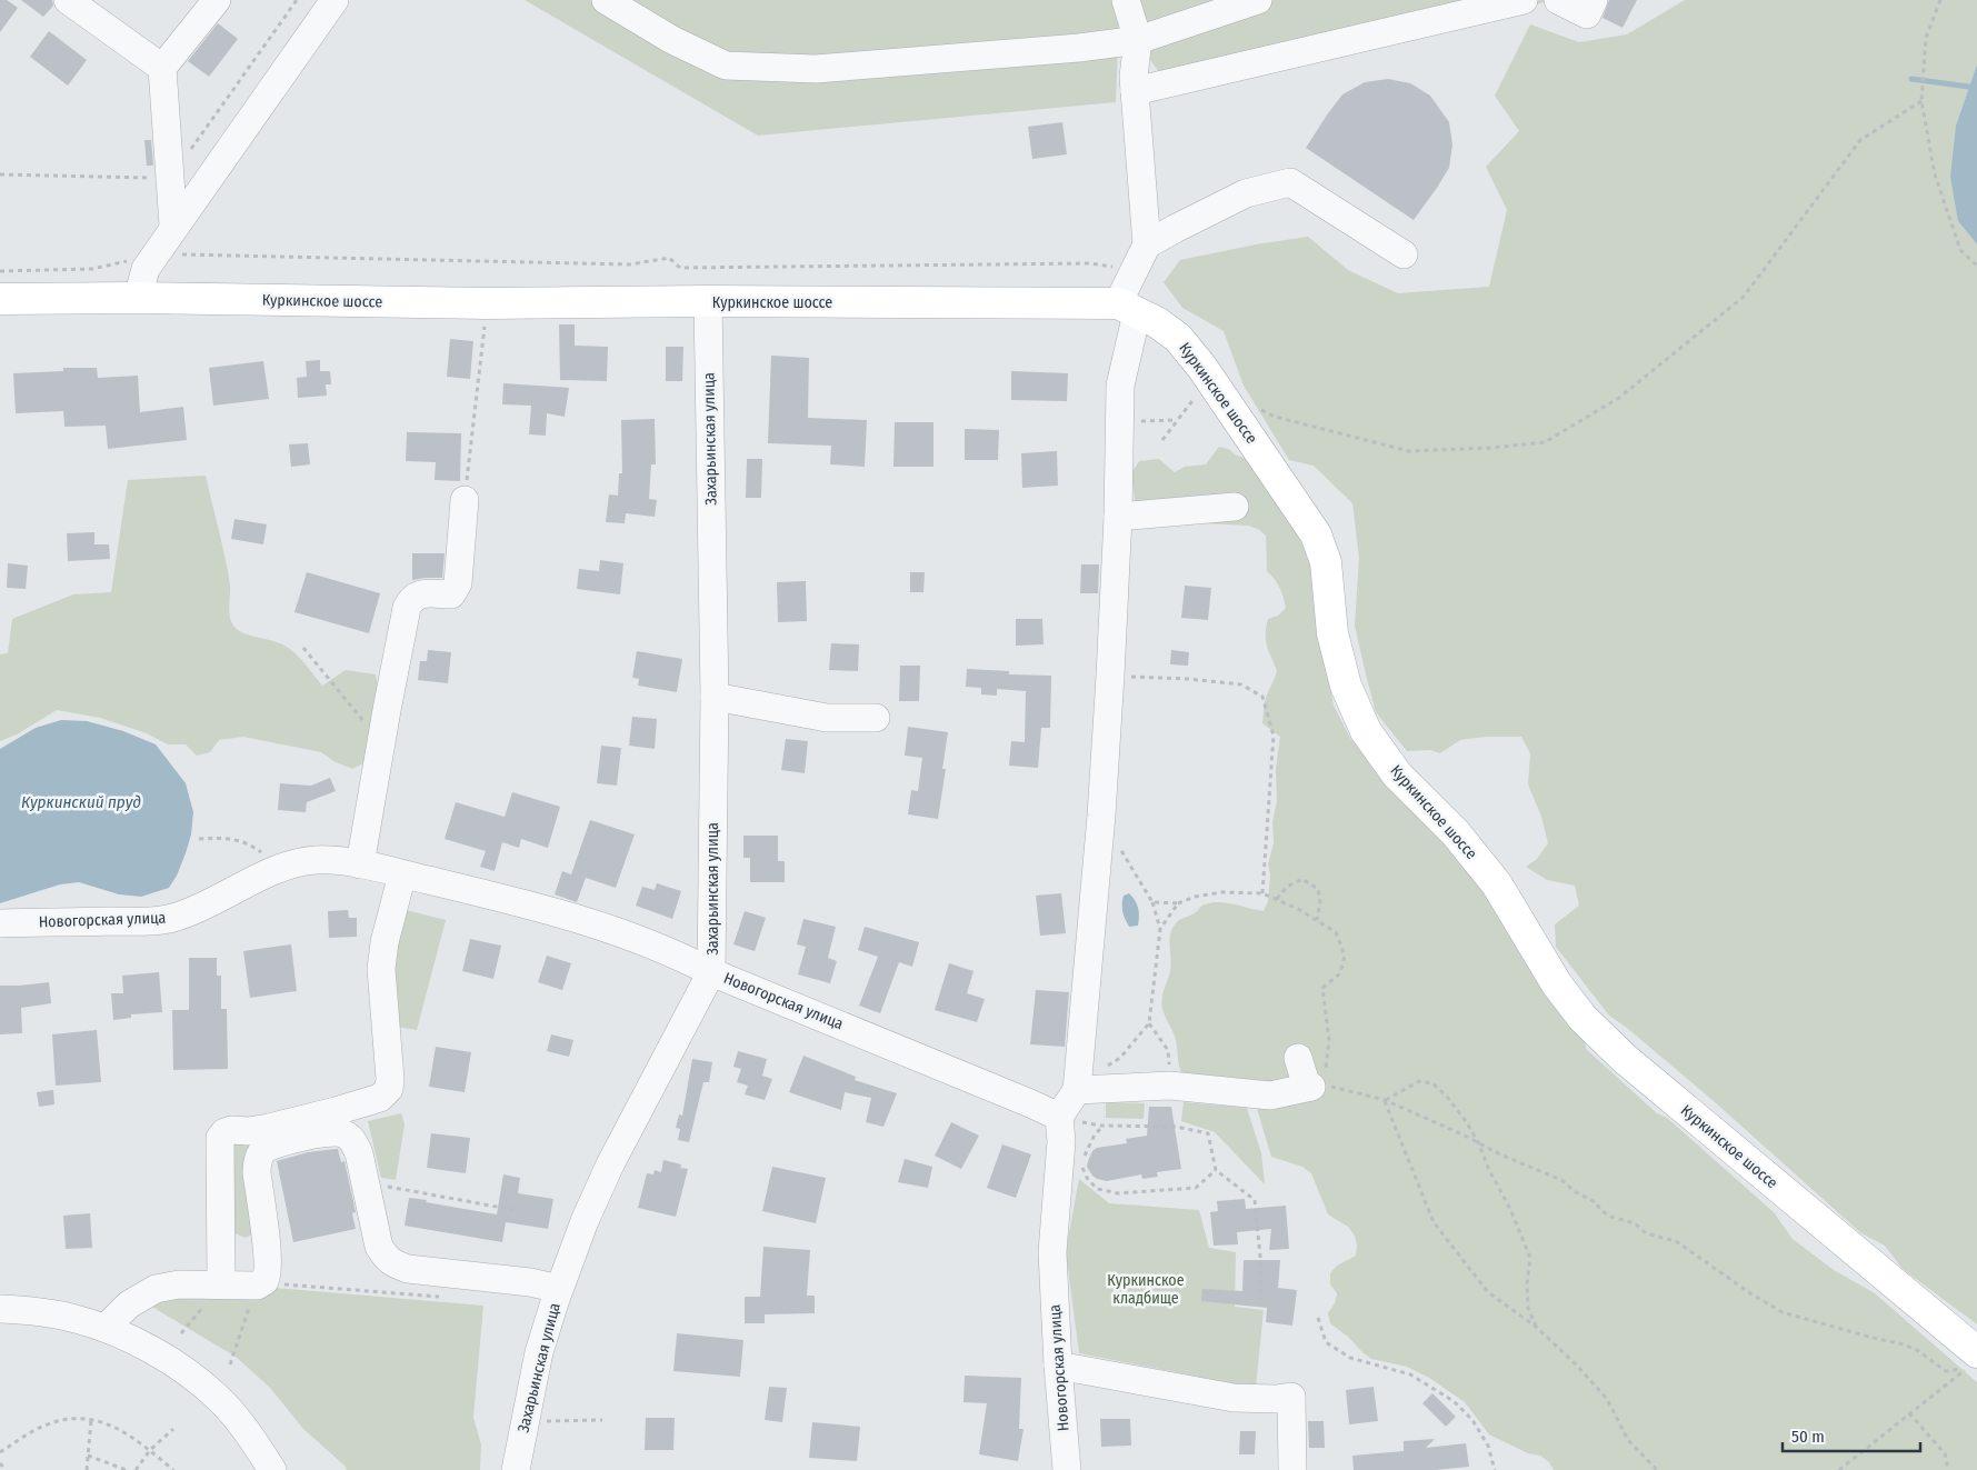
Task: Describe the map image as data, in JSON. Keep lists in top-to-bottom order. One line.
{"streets":{"main road":["Куркинское шоссе"],"street":["Захарьинская улица","Новогорская улица"]},"crossings":[["Куркинское шоссе","Захарьинская улица"],["Захарьинская улица","Новогорская улица"]],"water":["Куркинский пруд"],"parks":["Куркинское кладбище"],"scale_bar":"50 m"}
